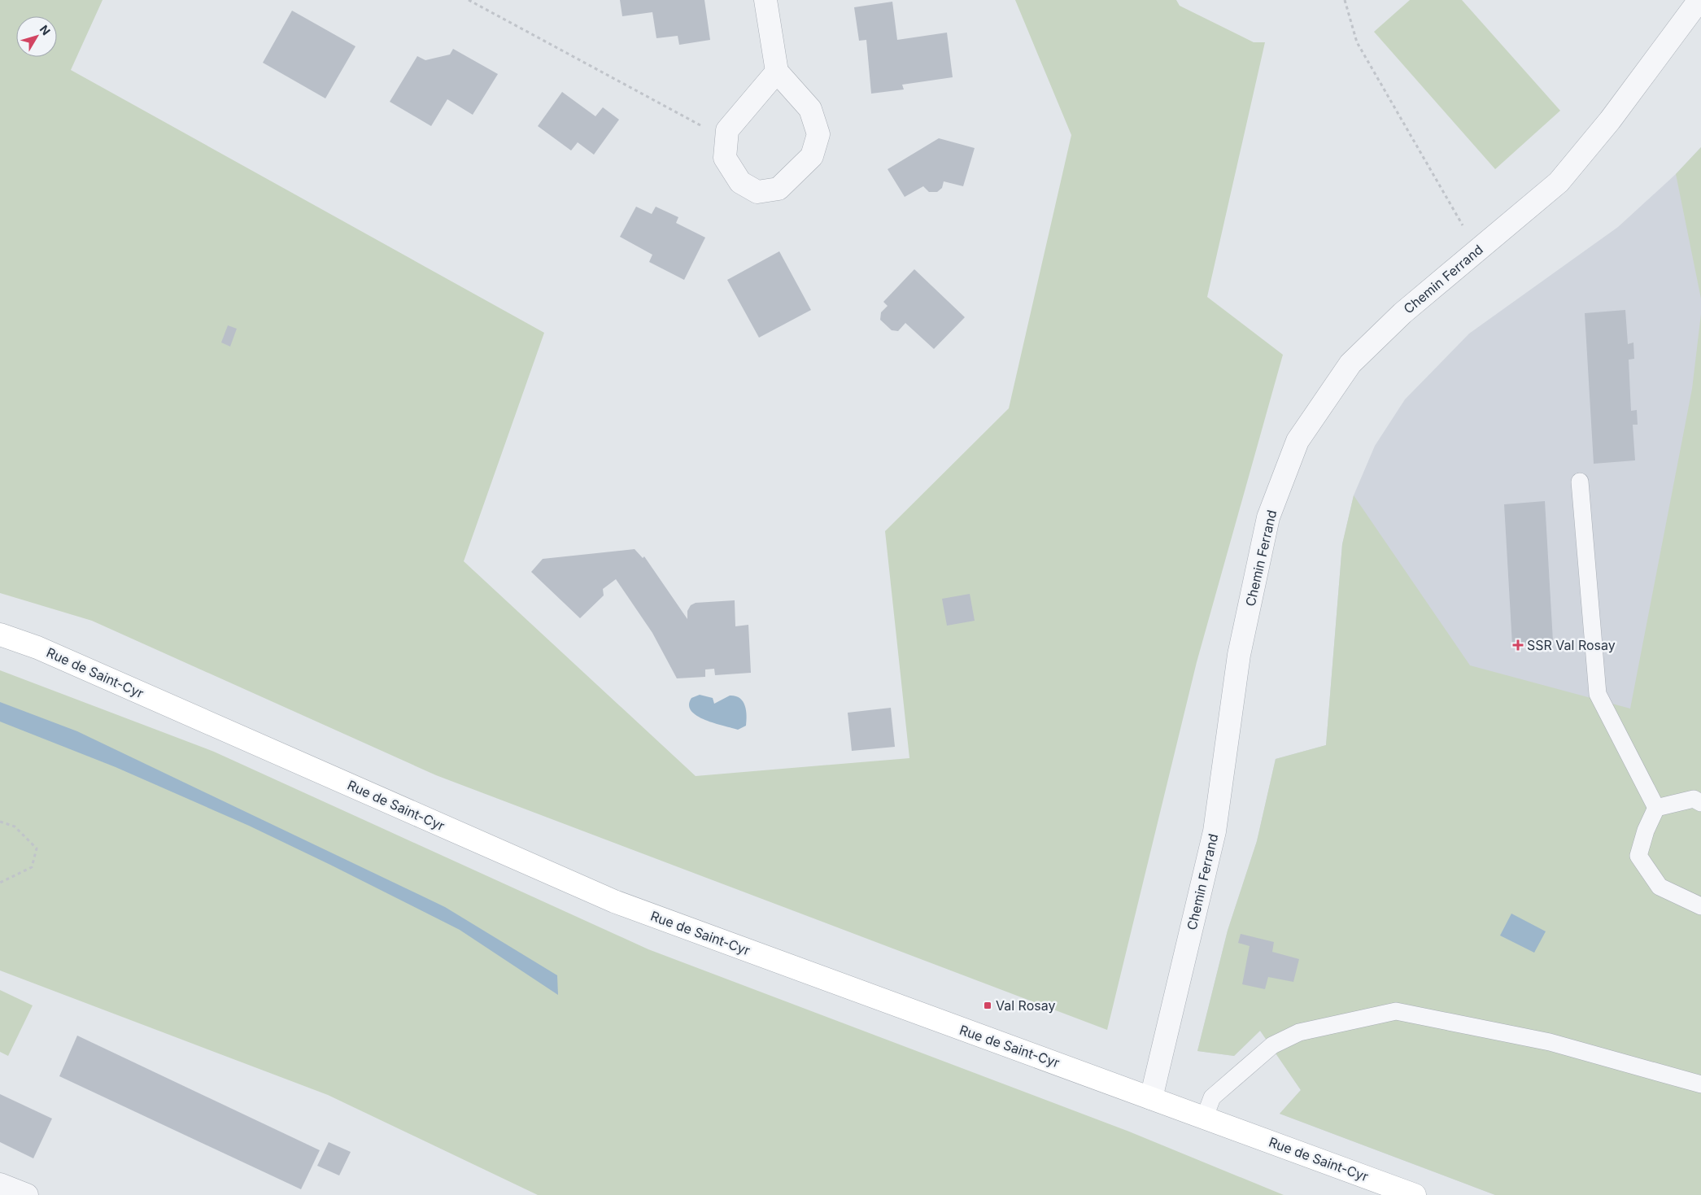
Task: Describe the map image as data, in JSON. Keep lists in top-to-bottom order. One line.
{"streets":{"main road":["Rue de Saint-Cyr"],"street":["Chemin Ferrand"]},"crossings":[["Chemin Ferrand","Rue de Saint-Cyr"]],"places":{"health":["SSR Val Rosay"],"transit":["Val Rosay"]},"north":"top right"}
